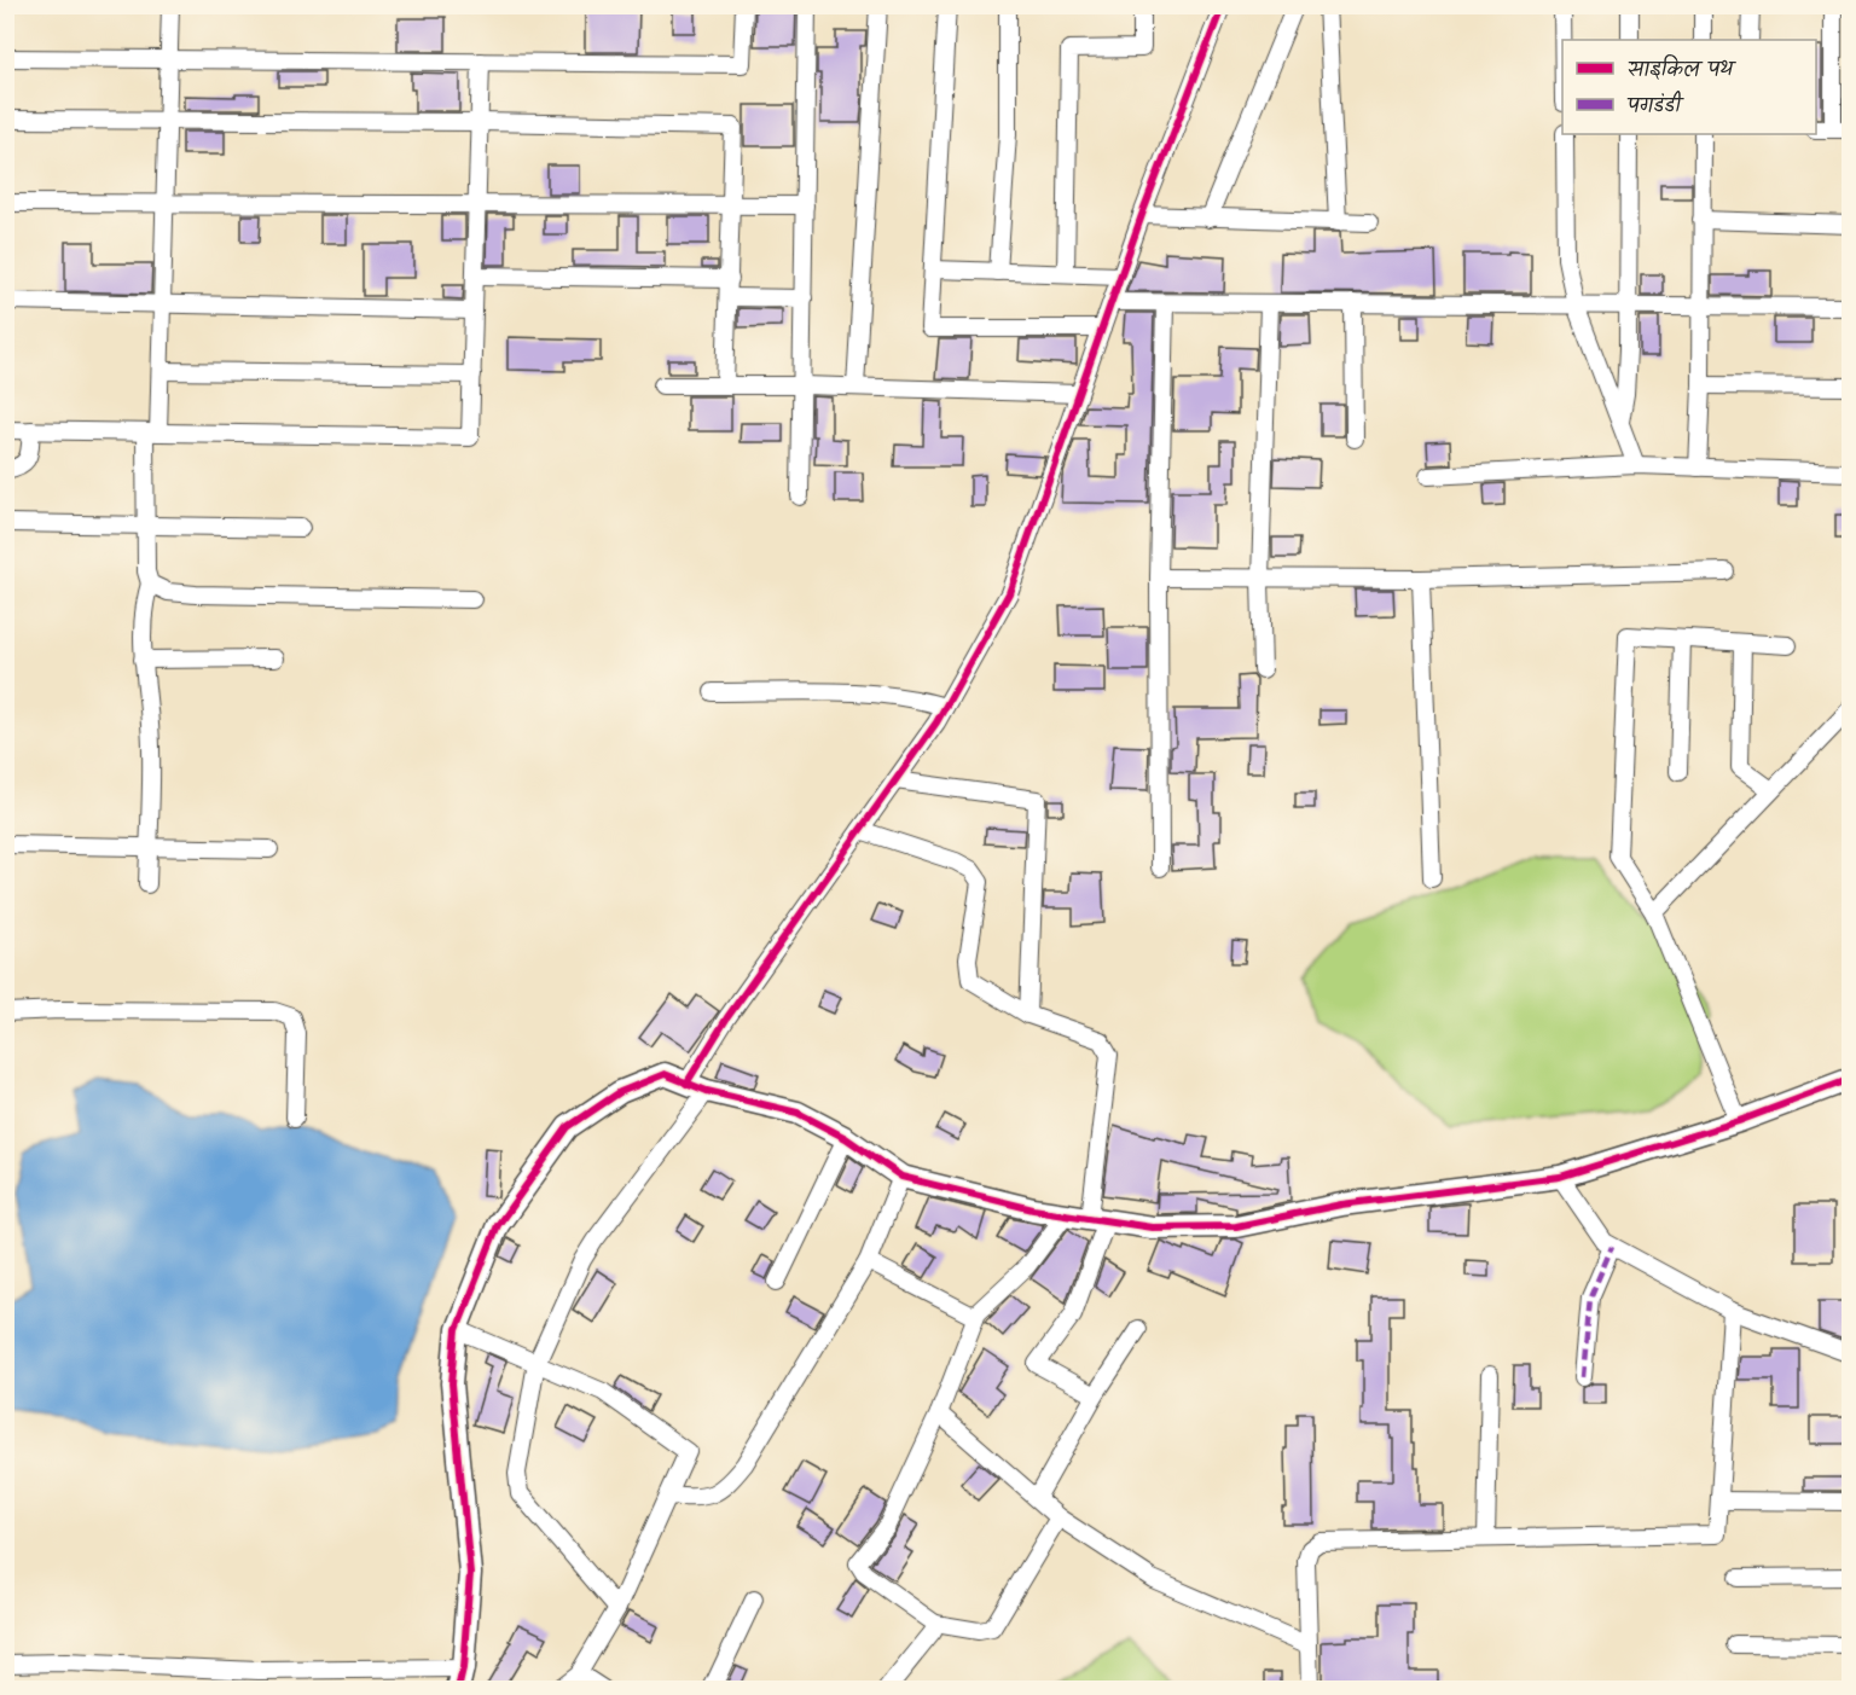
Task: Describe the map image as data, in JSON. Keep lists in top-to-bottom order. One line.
{"legend":["साइकिल पथ","पगडंडी"]}
